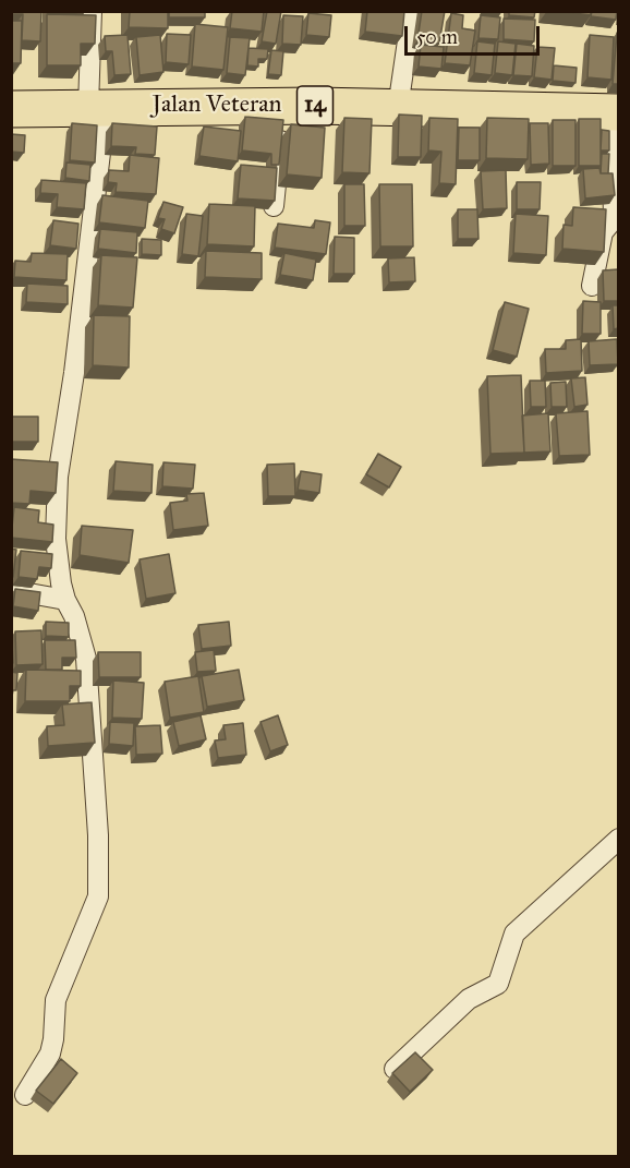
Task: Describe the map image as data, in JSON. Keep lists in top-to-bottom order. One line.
{"streets":{"highway":["Jalan Veteran","14"]},"scale_bar":"50 m"}
